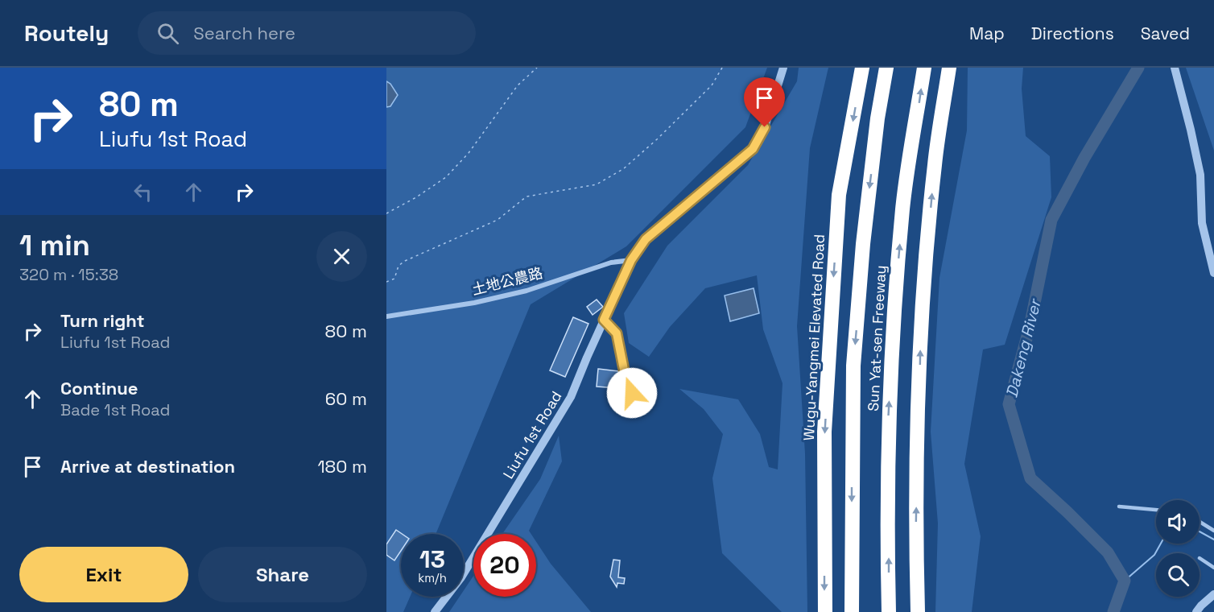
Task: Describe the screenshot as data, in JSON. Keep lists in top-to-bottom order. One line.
{"streets":{"highway":["Wugu-Yangmei Elevated Road","Sun Yat-sen Freeway"],"street":["土地公農路","Liufu 1st Road"]},"crossings":[["土地公農路","Liufu 1st Road"]],"water":["Dakeng River"],"page":{"header":"Routely","search":"Search here","nav":["Map","Directions","Saved"],"turn":["80 m","Liufu 1st Road"],"heading":["1 min","320 m · 15:38"],"list":[{"name":"Turn right","note":"Liufu 1st Road","value":"80 m"},{"name":"Continue","note":"Bade 1st Road","value":"60 m"},{"name":"Arrive at destination","value":"180 m"}],"speed":"13 km/h","limit":"20","buttons":["Exit","Share"]}}
